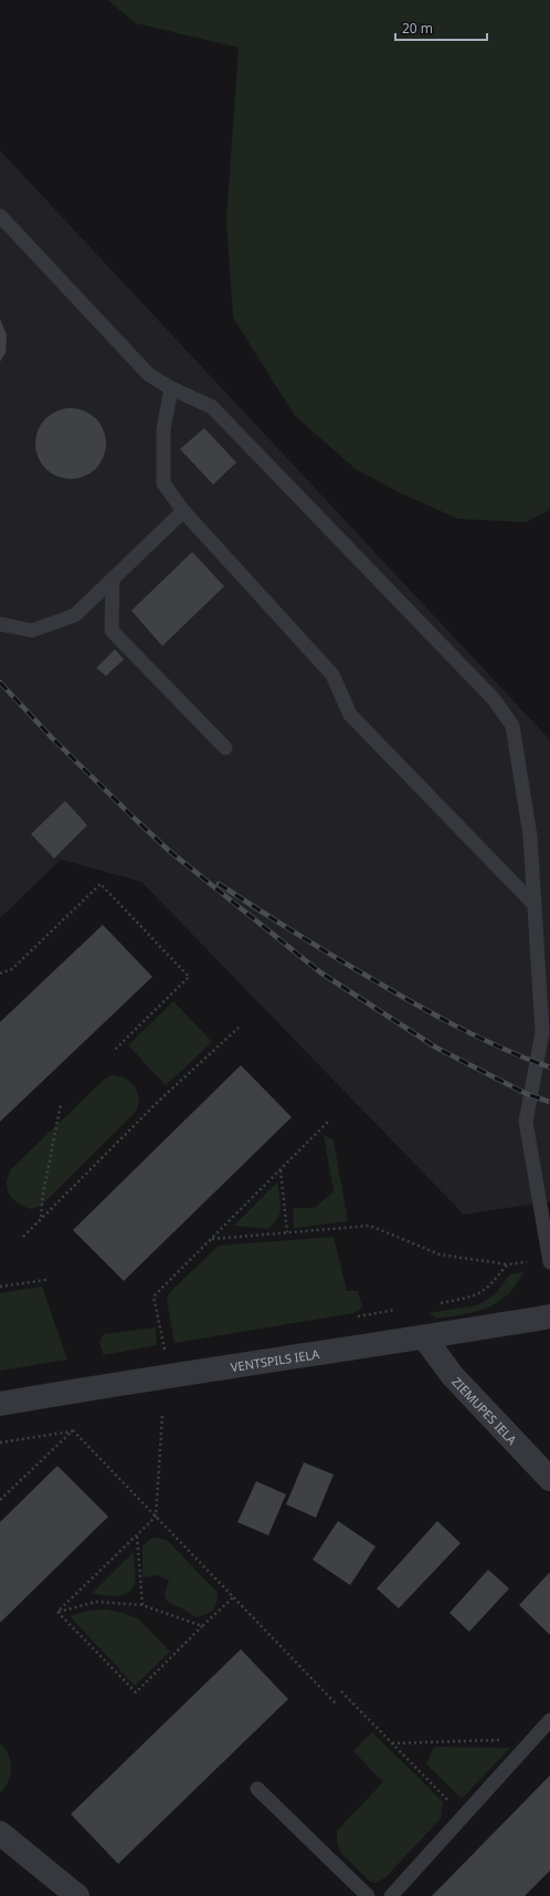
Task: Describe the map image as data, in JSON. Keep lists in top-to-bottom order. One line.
{"streets":{"street":["VENTSPILS IELA","ZIEMUPES IELA"]},"crossings":[["VENTSPILS IELA","ZIEMUPES IELA"]],"scale_bar":"20 m"}
